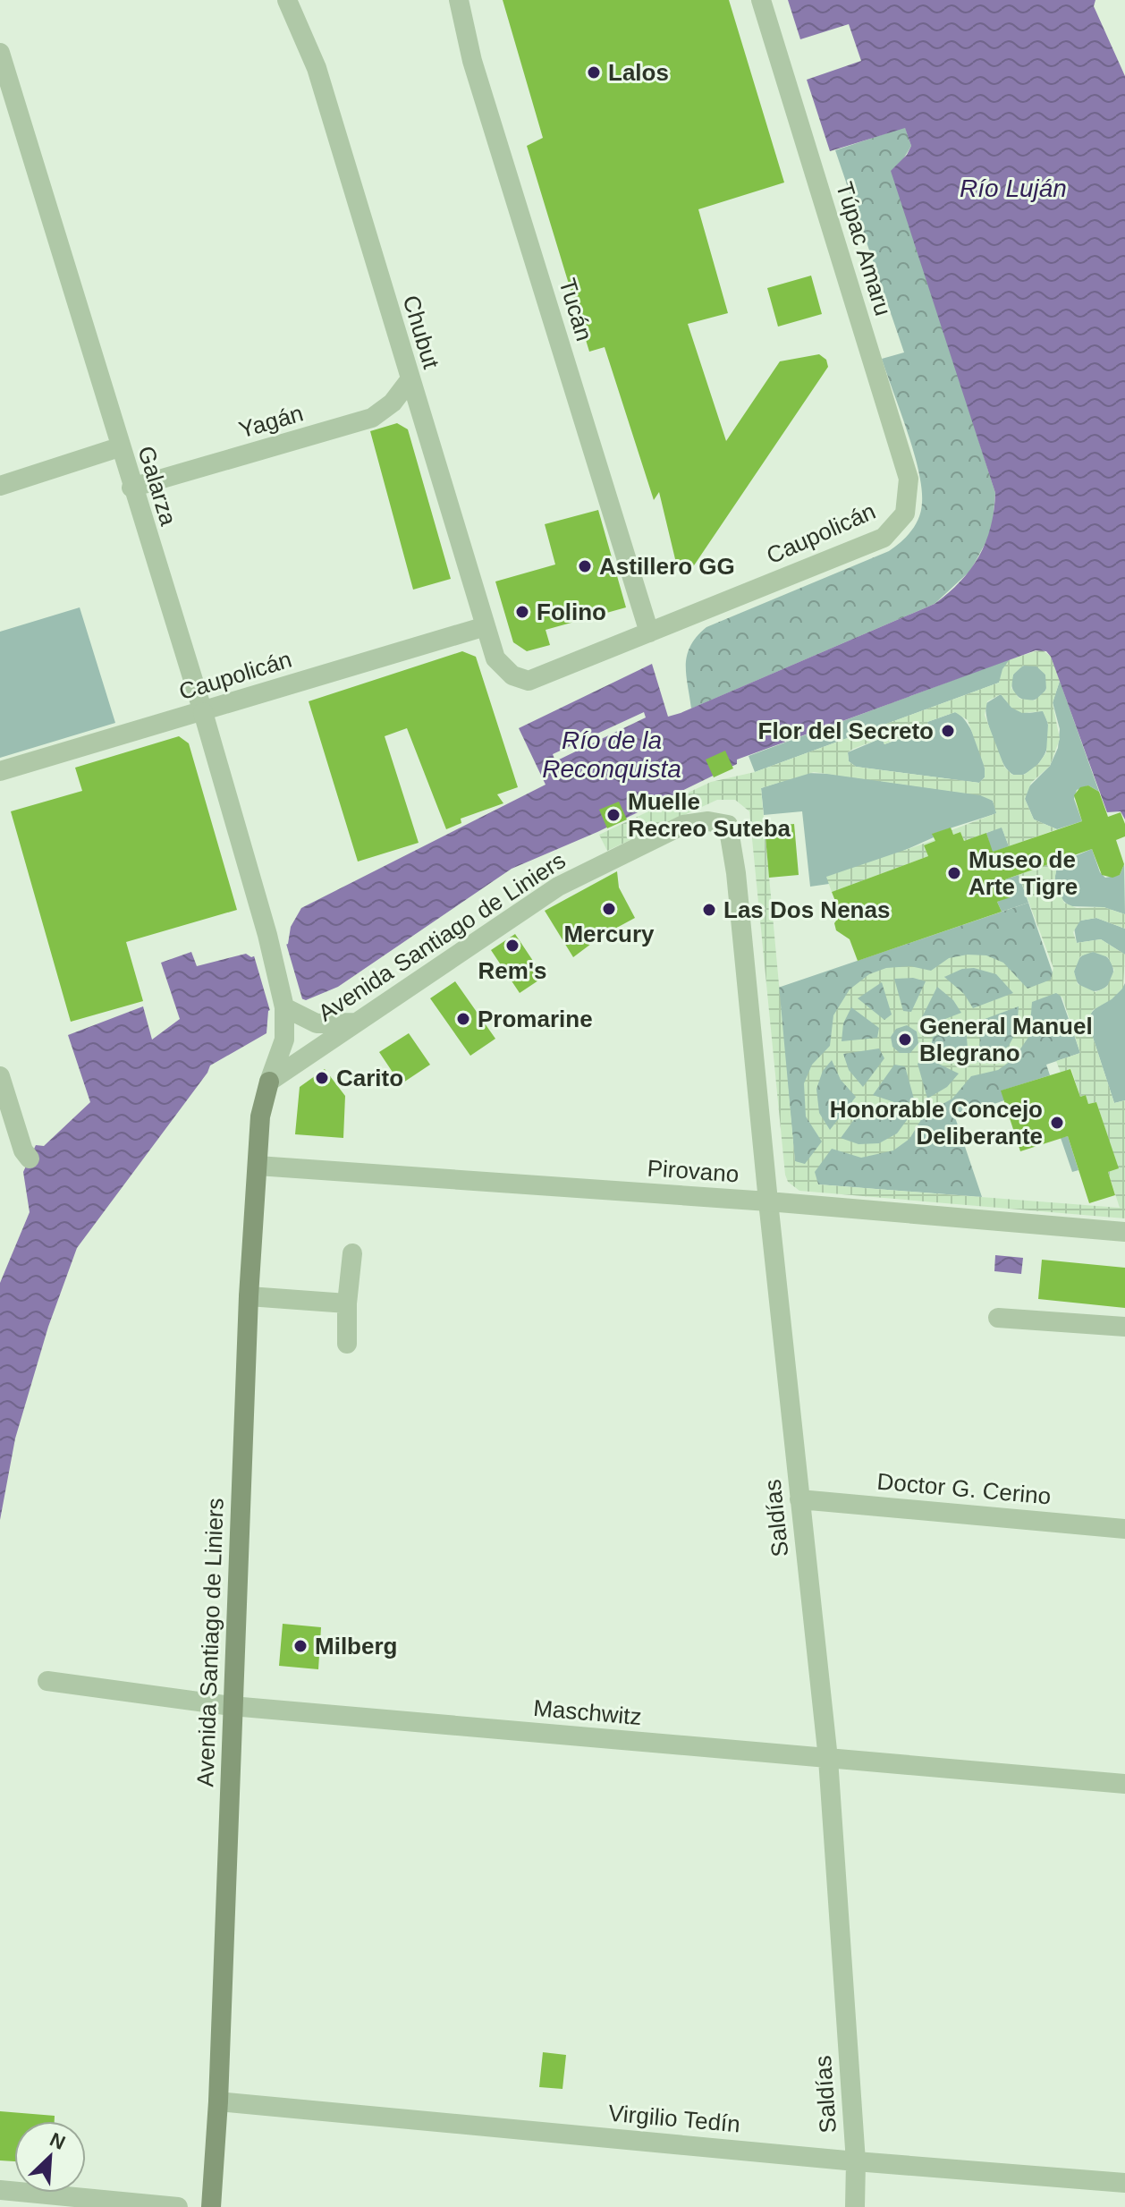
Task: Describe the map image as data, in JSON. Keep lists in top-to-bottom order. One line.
{"streets":{"main road":["Avenida Santiago de Liniers"],"street":["Túpac Amaru","Tucán","Chubut","Yagán","Galarza","Caupolicán","Pirovano","Doctor G. Cerino","Saldías","Maschwitz","Virgilio Tedín"]},"crossings":[["Túpac Amaru","Caupolicán"],["Tucán","Caupolicán"],["Chubut","Yagán"],["Chubut","Caupolicán"],["Yagán","Galarza"],["Galarza","Caupolicán"],["Galarza","Avenida Santiago de Liniers"],["Avenida Santiago de Liniers","Pirovano"],["Avenida Santiago de Liniers","Saldías"],["Avenida Santiago de Liniers","Maschwitz"],["Avenida Santiago de Liniers","Virgilio Tedín"],["Pirovano","Saldías"],["Doctor G. Cerino","Saldías"],["Saldías","Maschwitz"],["Saldías","Virgilio Tedín"]],"water":["Río Luján","Río de la Reconquista"],"places":["Lalos","Astillero GG","Folino","Flor del Secreto","Muelle Recreo Suteba","Museo de Arte Tigre","Mercury","Las Dos Nenas","Rem's","Promarine","General Manuel Blegrano","Carito","Honorable Concejo Deliberante","Milberg"],"north":"top right"}
